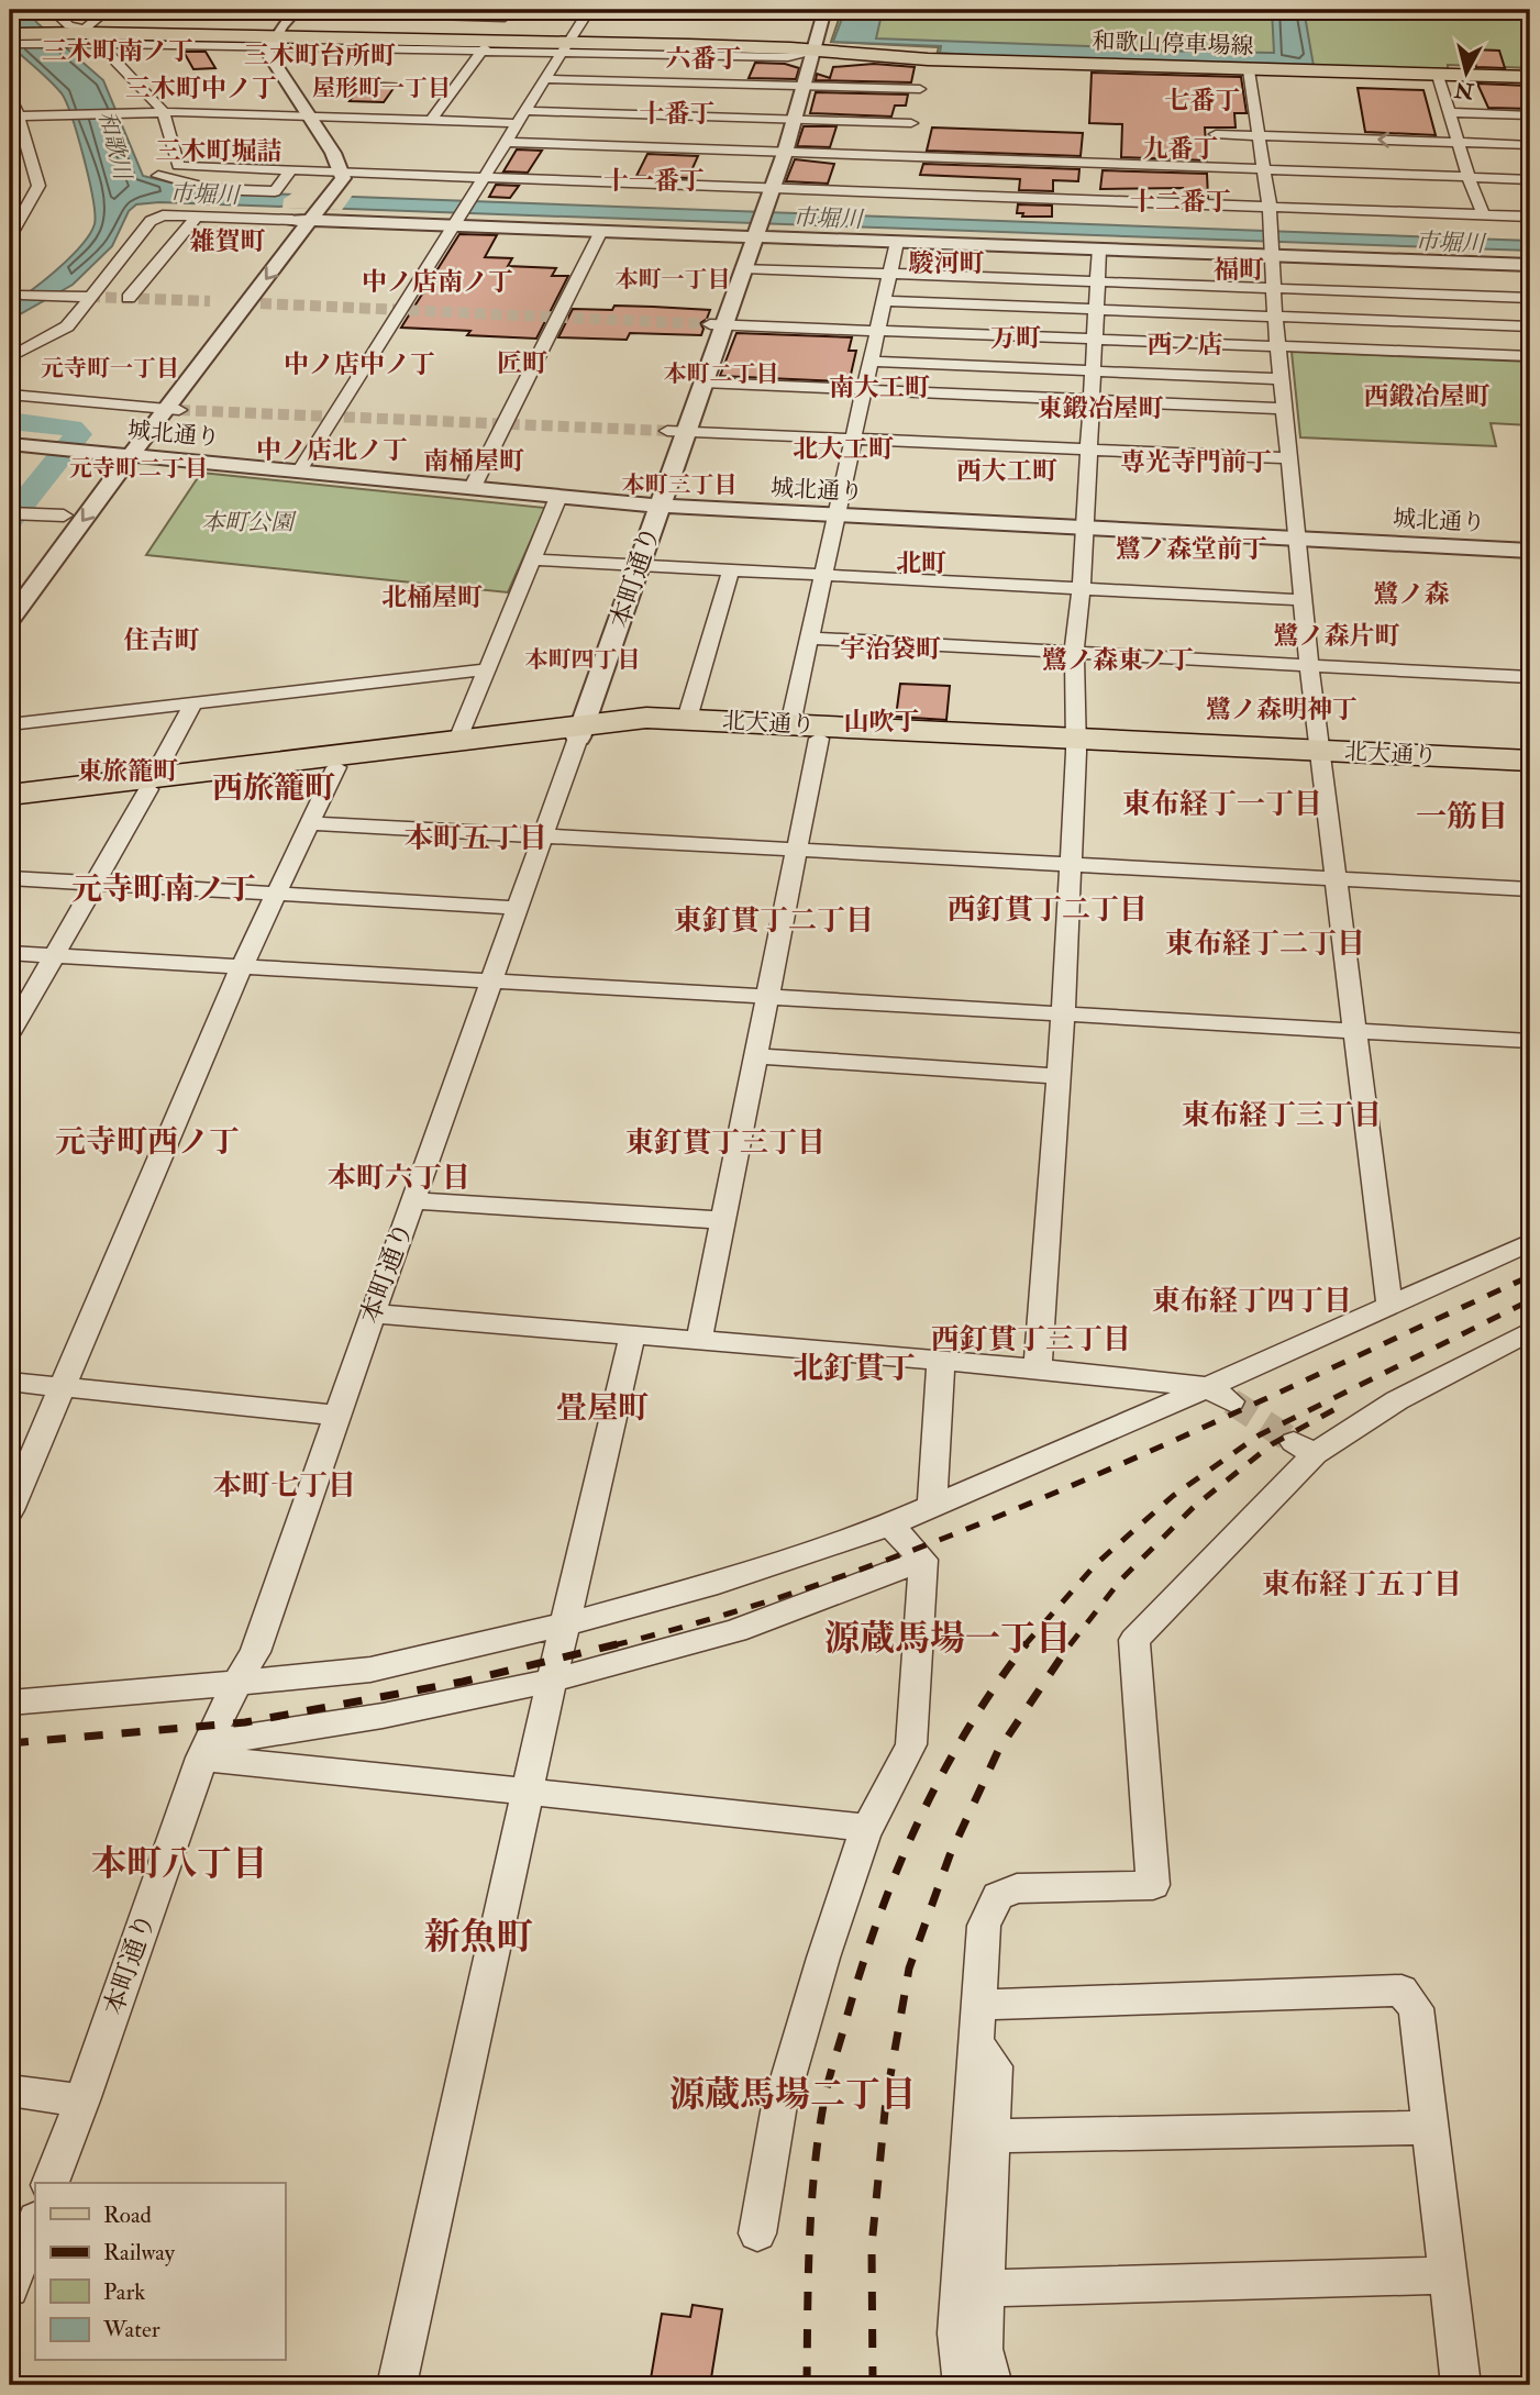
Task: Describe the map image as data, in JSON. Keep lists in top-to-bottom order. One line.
{"streets":{"highway":["北大通り"],"main road":["和歌山停車場線"],"street":["城北通り","本町通り"]},"crossings":[["和歌山停車場線","本町通り"],["城北通り","本町通り"],["本町通り","北大通り"]],"districts":["三木町南ノ丁","三木町台所町","六番丁","三木町中ノ丁","屋形町一丁目","七番丁","十番丁","九番丁","三木町堀詰","十一番丁","十二番丁","雑賀町","駿河町","福町","本町一丁目","中ノ店南ノ丁","万町","西ノ店","匠町","中ノ店中ノ丁","元寺町一丁目","本町二丁目","南大工町","西鍛冶屋町","東鍛冶屋町","北大工町","中ノ店北ノ丁","南桶屋町","専光寺門前丁","元寺町二丁目","西大工町","本町三丁目","鷺ノ森堂前丁","北町","鷺ノ森","北桶屋町","鷺ノ森片町","住吉町","宇治袋町","本町四丁目","鷺ノ森東ノ丁","鷺ノ森明神丁","山吹丁","東旅籠町","西旅籠町","東布経丁一丁目","一筋目","本町五丁目","元寺町南ノ丁","西釘貫丁二丁目","東釘貫丁二丁目","東布経丁二丁目","東布経丁三丁目","元寺町西ノ丁","東釘貫丁三丁目","本町六丁目","東布経丁四丁目","西釘貫丁三丁目","北釘貫丁","畳屋町","本町七丁目","東布経丁五丁目","源蔵馬場一丁目","本町八丁目","新魚町","源蔵馬場二丁目"],"water":["和歌川","市堀川"],"parks":["本町公園"],"legend":["Road","Railway","Park","Water"],"north":"bottom"}
